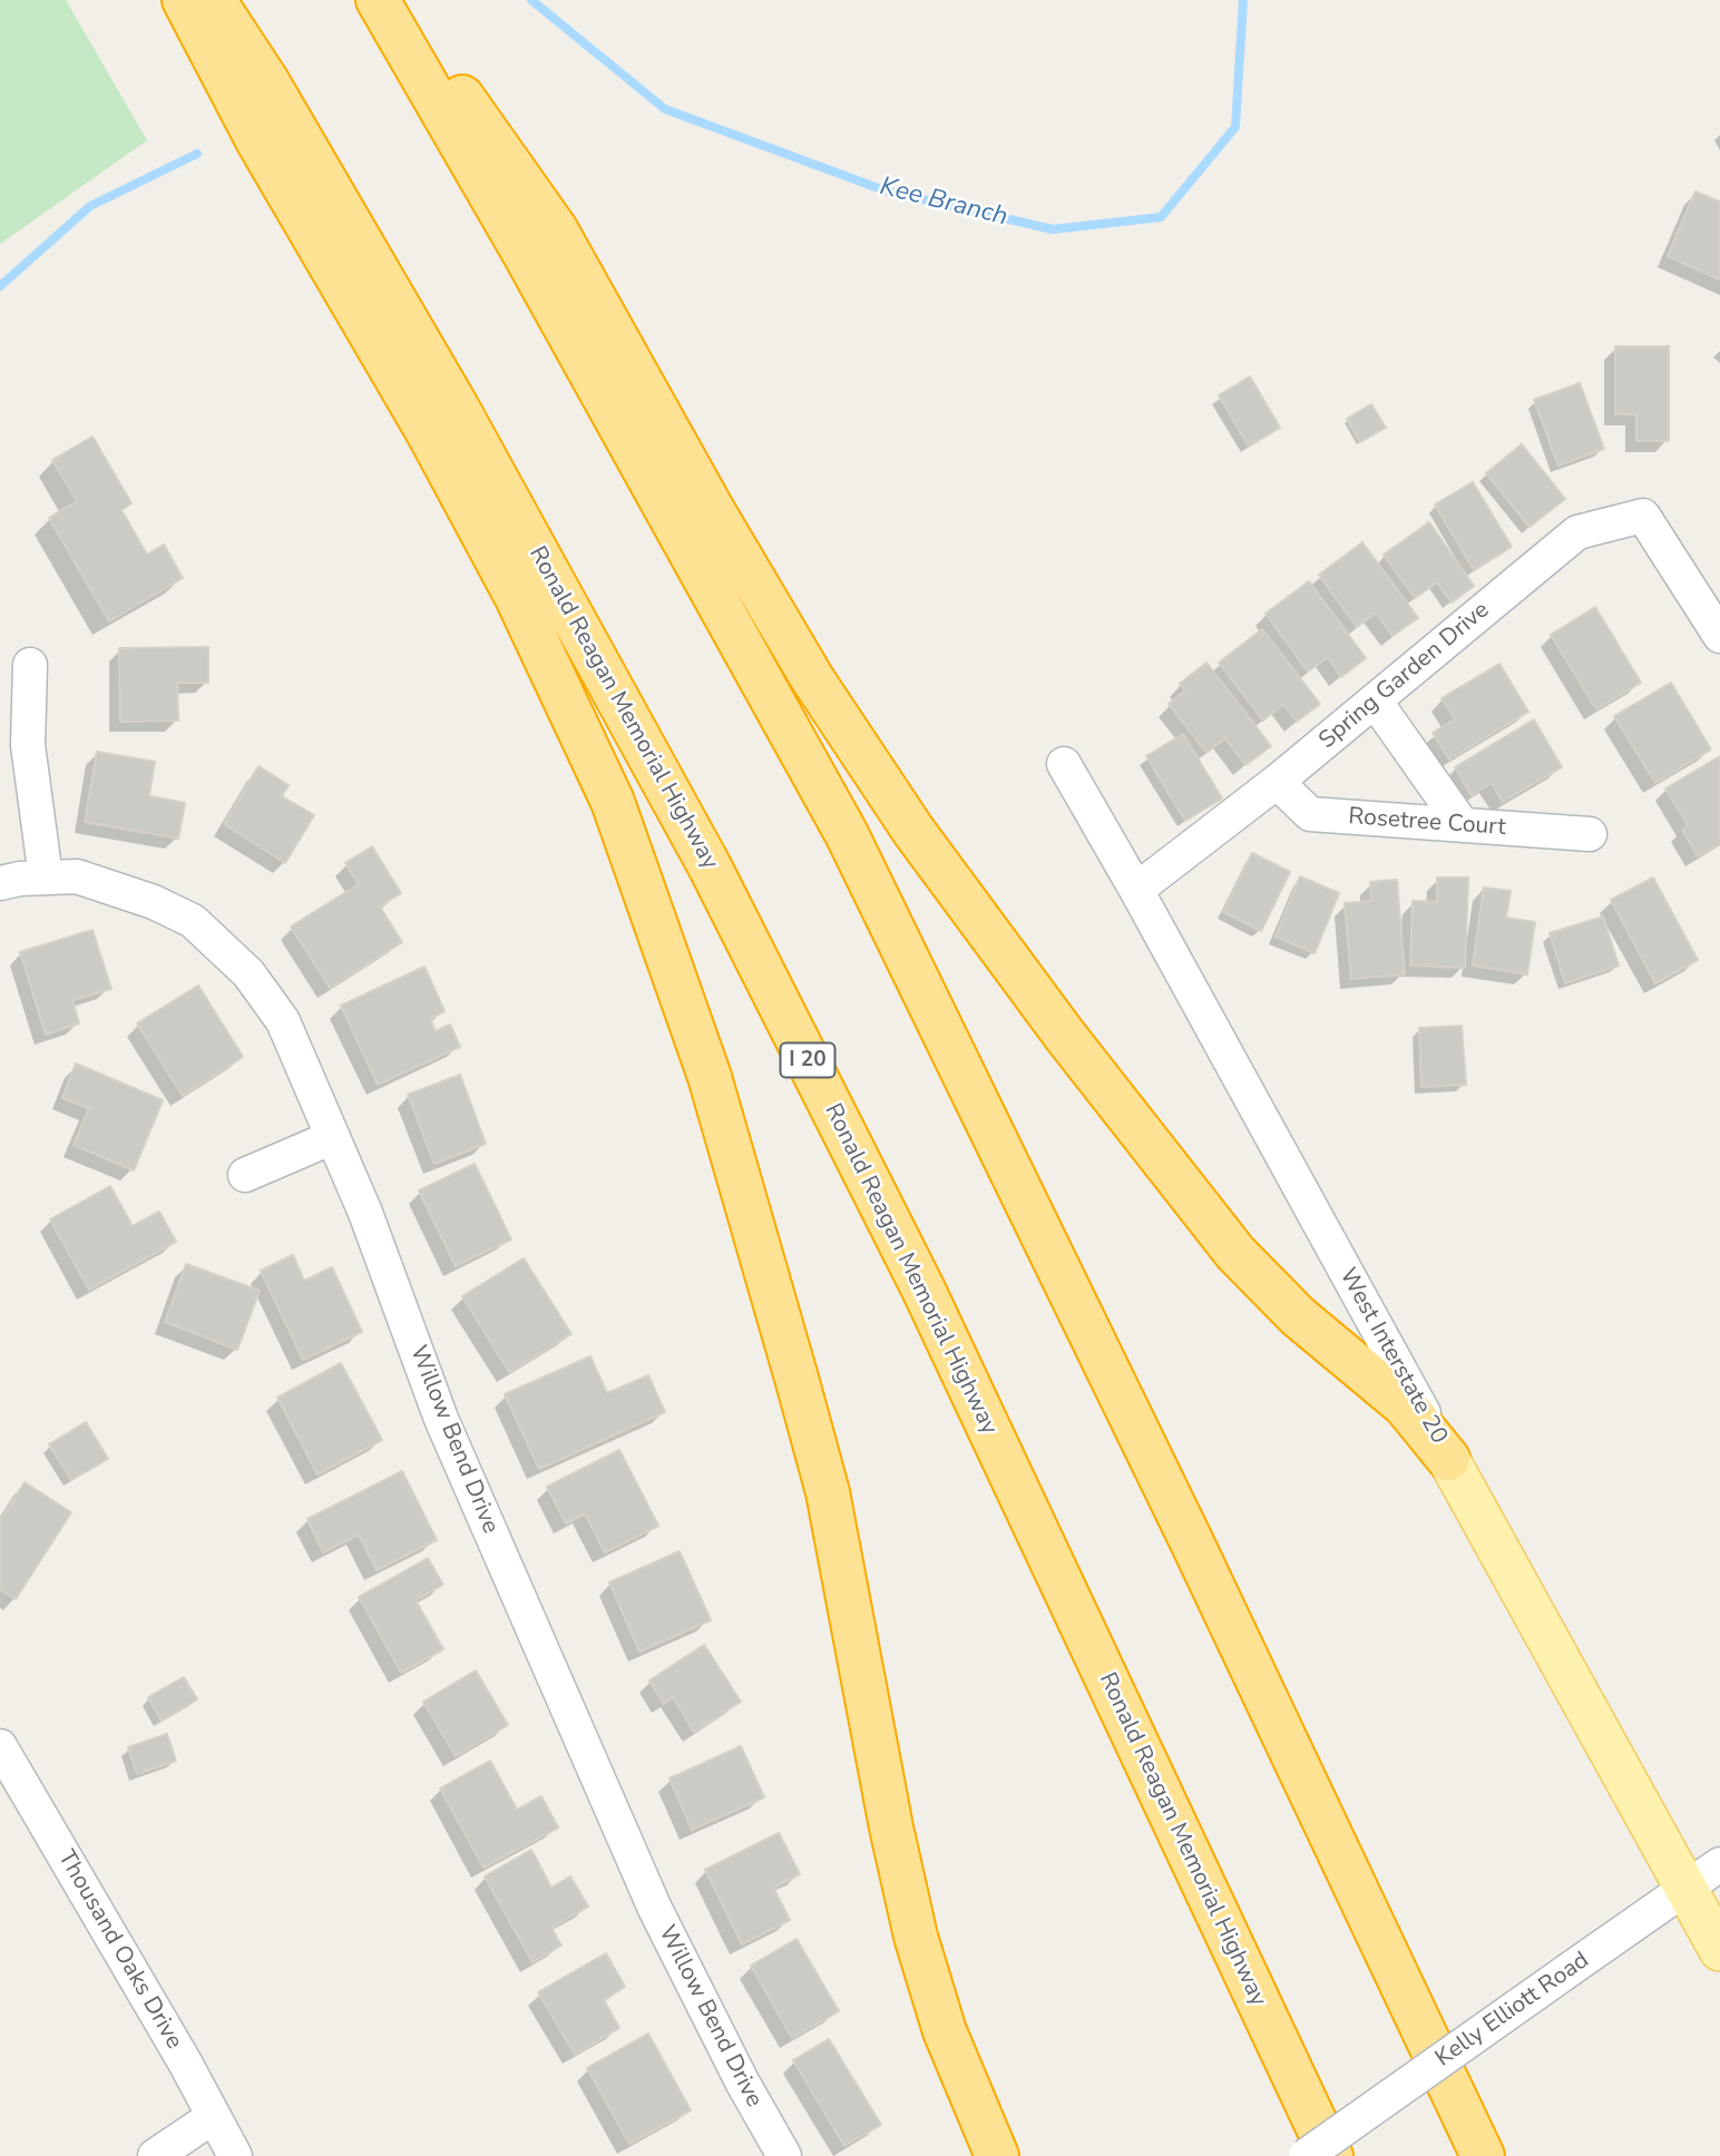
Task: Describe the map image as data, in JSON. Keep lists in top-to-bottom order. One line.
{"streets":{"highway":["Ronald Reagan Memorial Highway","I 20"],"main road":["West Interstate 20"],"street":["Spring Garden Drive","Rosetree Court","Willow Bend Drive","Thousand Oaks Drive","Kelly Elliott Road"]},"crossings":[["Spring Garden Drive","Rosetree Court"],["Spring Garden Drive","West Interstate 20"],["West Interstate 20","Kelly Elliott Road"]],"water":["Kee Branch"]}
